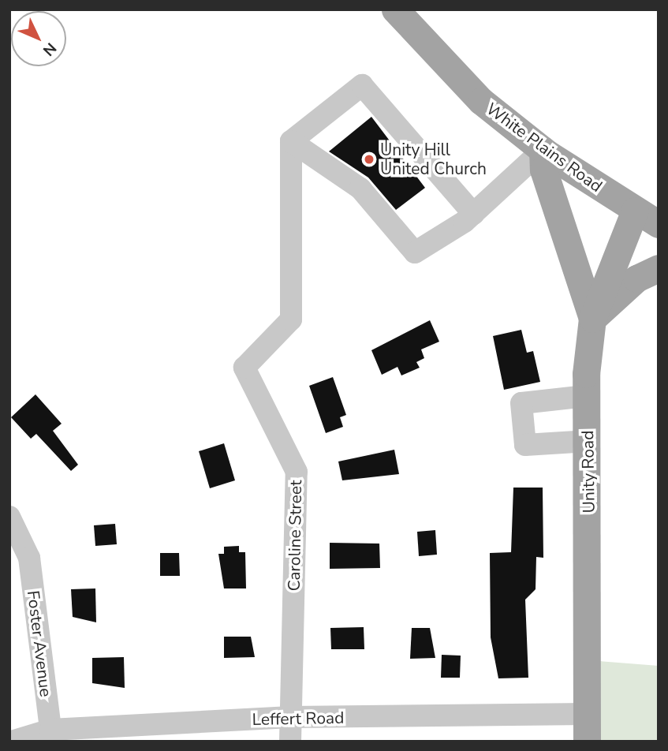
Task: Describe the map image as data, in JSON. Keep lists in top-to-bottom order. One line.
{"streets":{"main road":["White Plains Road","Unity Road"],"street":["Caroline Street","Foster Avenue","Leffert Road"]},"crossings":[["White Plains Road","Unity Road"],["Unity Road","Leffert Road"],["Caroline Street","Leffert Road"],["Foster Avenue","Leffert Road"]],"places":["Unity Hill United Church"],"north":"bottom right"}
